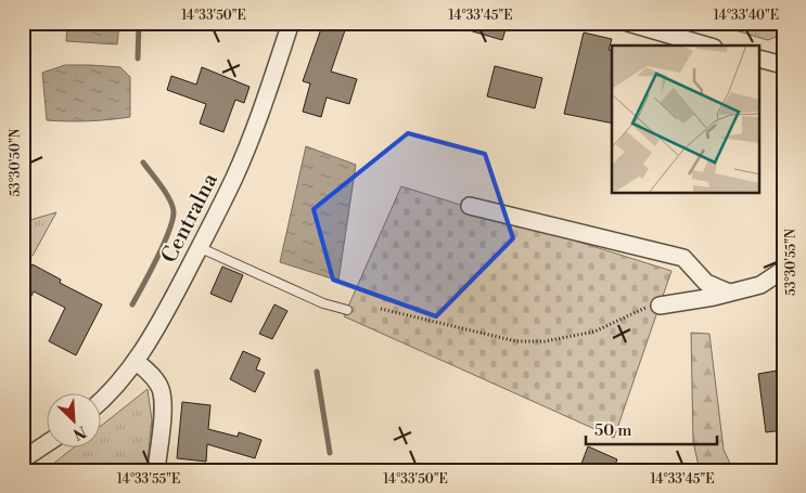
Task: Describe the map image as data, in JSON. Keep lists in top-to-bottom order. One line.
{"streets":{"street":["Centralna"]},"scale_bar":"50 m","north":"bottom right","coordinates":["14°33'50\"E","14°33'45\"E","14°33'40\"E","53°30'50\"N","53°30'55\"N","14°33'55\"E"]}
